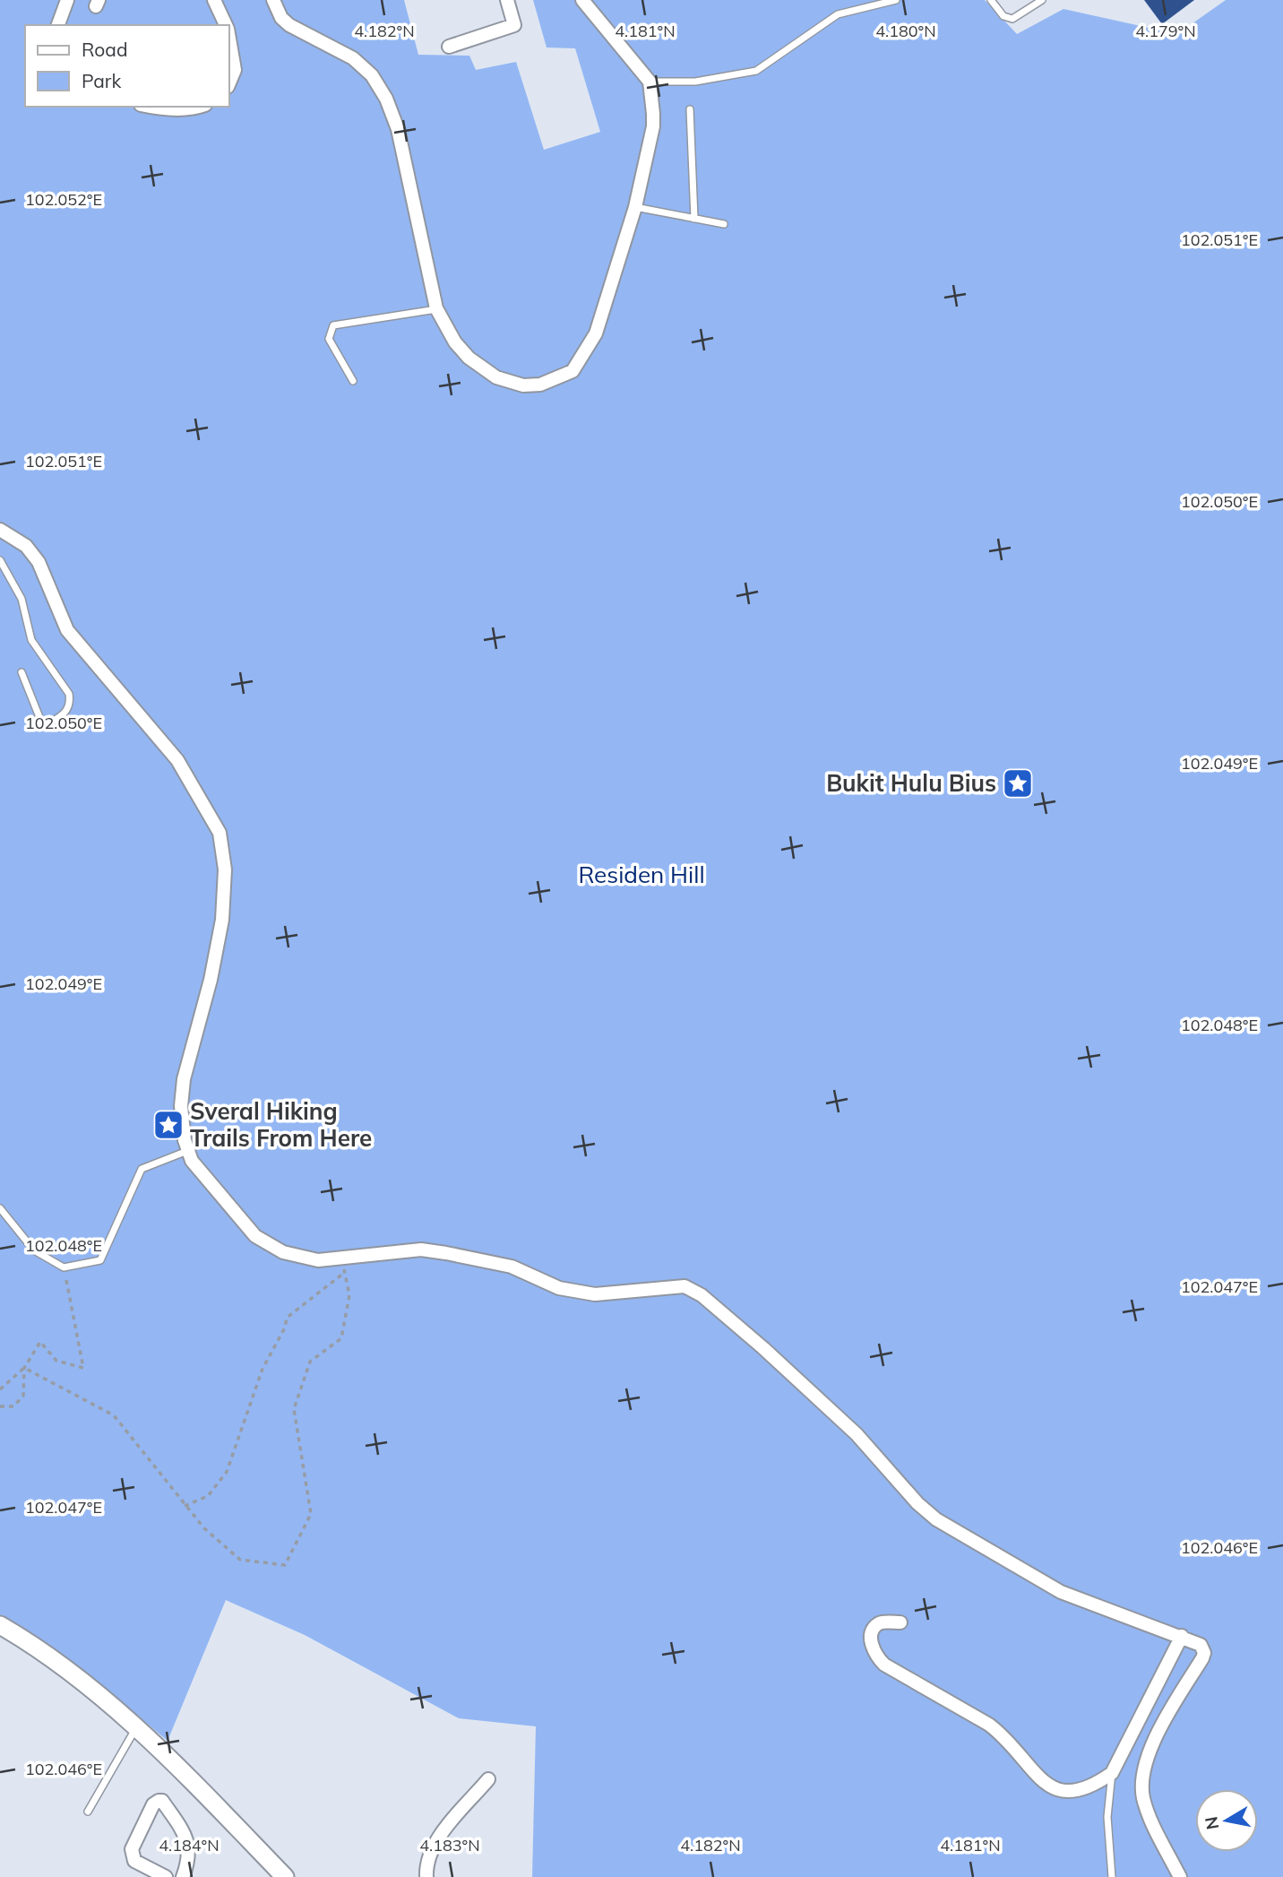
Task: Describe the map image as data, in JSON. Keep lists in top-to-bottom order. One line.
{"parks":["Residen Hill"],"places":{"place":["Bukit Hulu Bius","Sveral Hiking Trails From Here"]},"legend":["Road","Park"],"north":"left","coordinates":["4.182°N","4.181°N","4.180°N","4.179°N","102.052°E","102.051°E","102.050°E","102.049°E","102.048°E","102.047°E","102.046°E","4.184°N","4.183°N"]}
